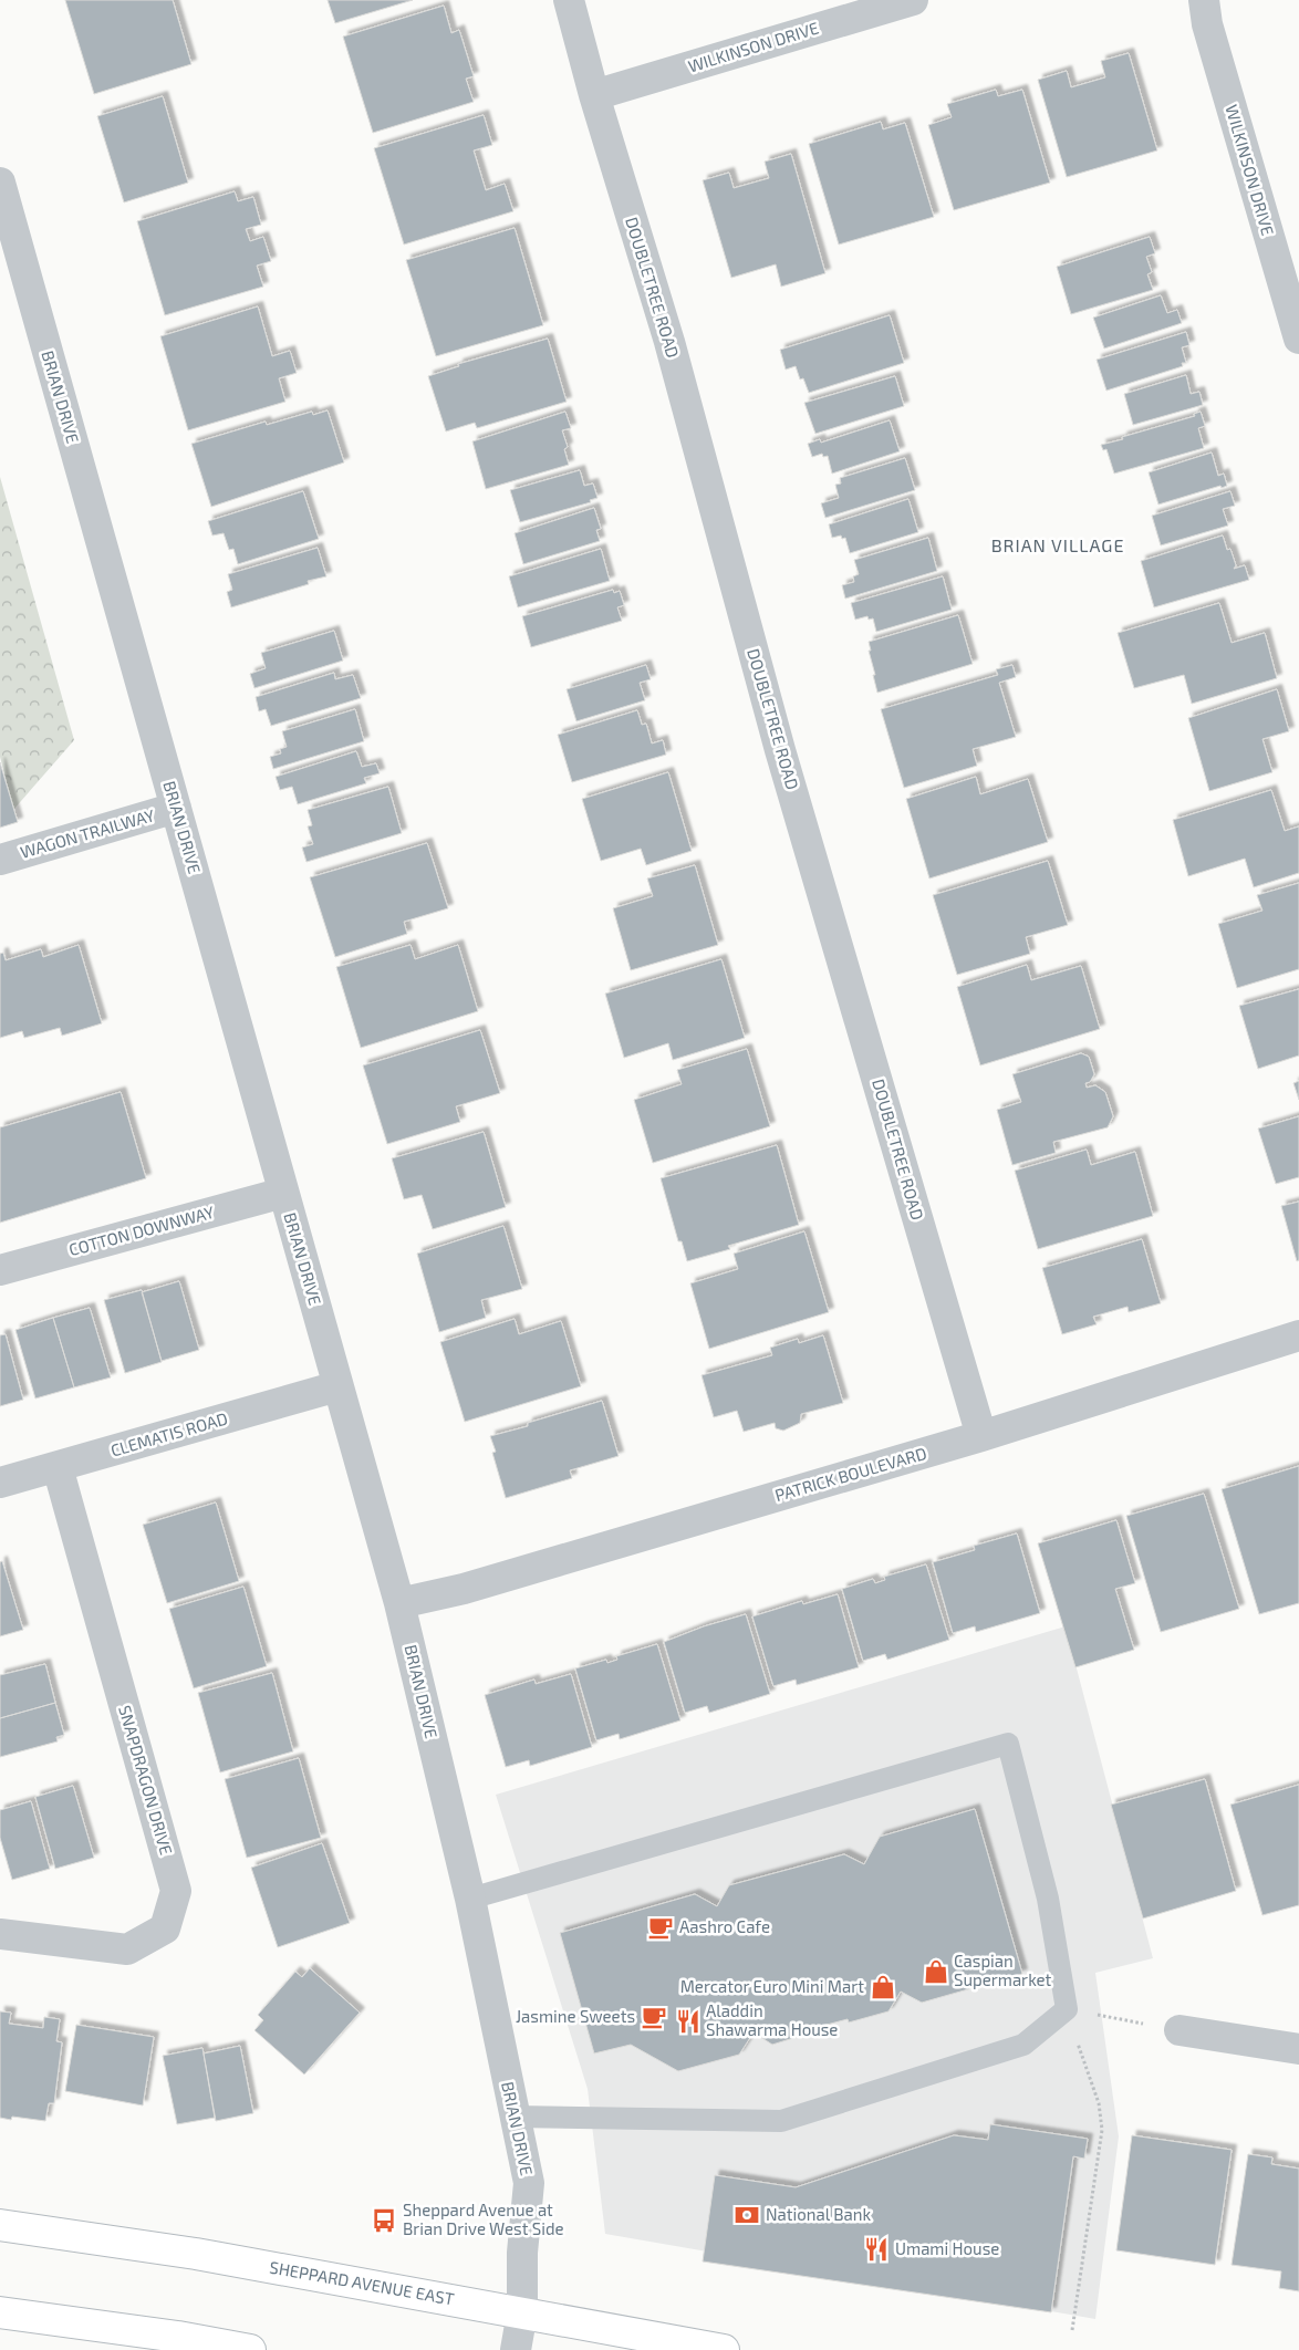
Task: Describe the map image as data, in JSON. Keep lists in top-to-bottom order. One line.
{"streets":{"main road":["SHEPPARD AVENUE EAST"],"street":["WILKINSON DRIVE","DOUBLETREE ROAD","BRIAN DRIVE","WAGON TRAILWAY","COTTON DOWNWAY","CLEMATIS ROAD","PATRICK BOULEVARD","SNAPDRAGON DRIVE"]},"crossings":[["WILKINSON DRIVE","DOUBLETREE ROAD"],["DOUBLETREE ROAD","PATRICK BOULEVARD"],["BRIAN DRIVE","WAGON TRAILWAY"],["BRIAN DRIVE","COTTON DOWNWAY"],["BRIAN DRIVE","CLEMATIS ROAD"],["BRIAN DRIVE","PATRICK BOULEVARD"],["BRIAN DRIVE","SHEPPARD AVENUE EAST"],["CLEMATIS ROAD","SNAPDRAGON DRIVE"]],"districts":["BRIAN VILLAGE"],"places":{"cafe":["Aashro Cafe","Jasmine Sweets"],"shop":["Caspian Supermarket","Mercator Euro Mini Mart"],"restaurant":["Aladdin Shawarma House","Umami House"],"bank":["National Bank"],"bus stop":["Sheppard Avenue at Brian Drive West Side"]}}
